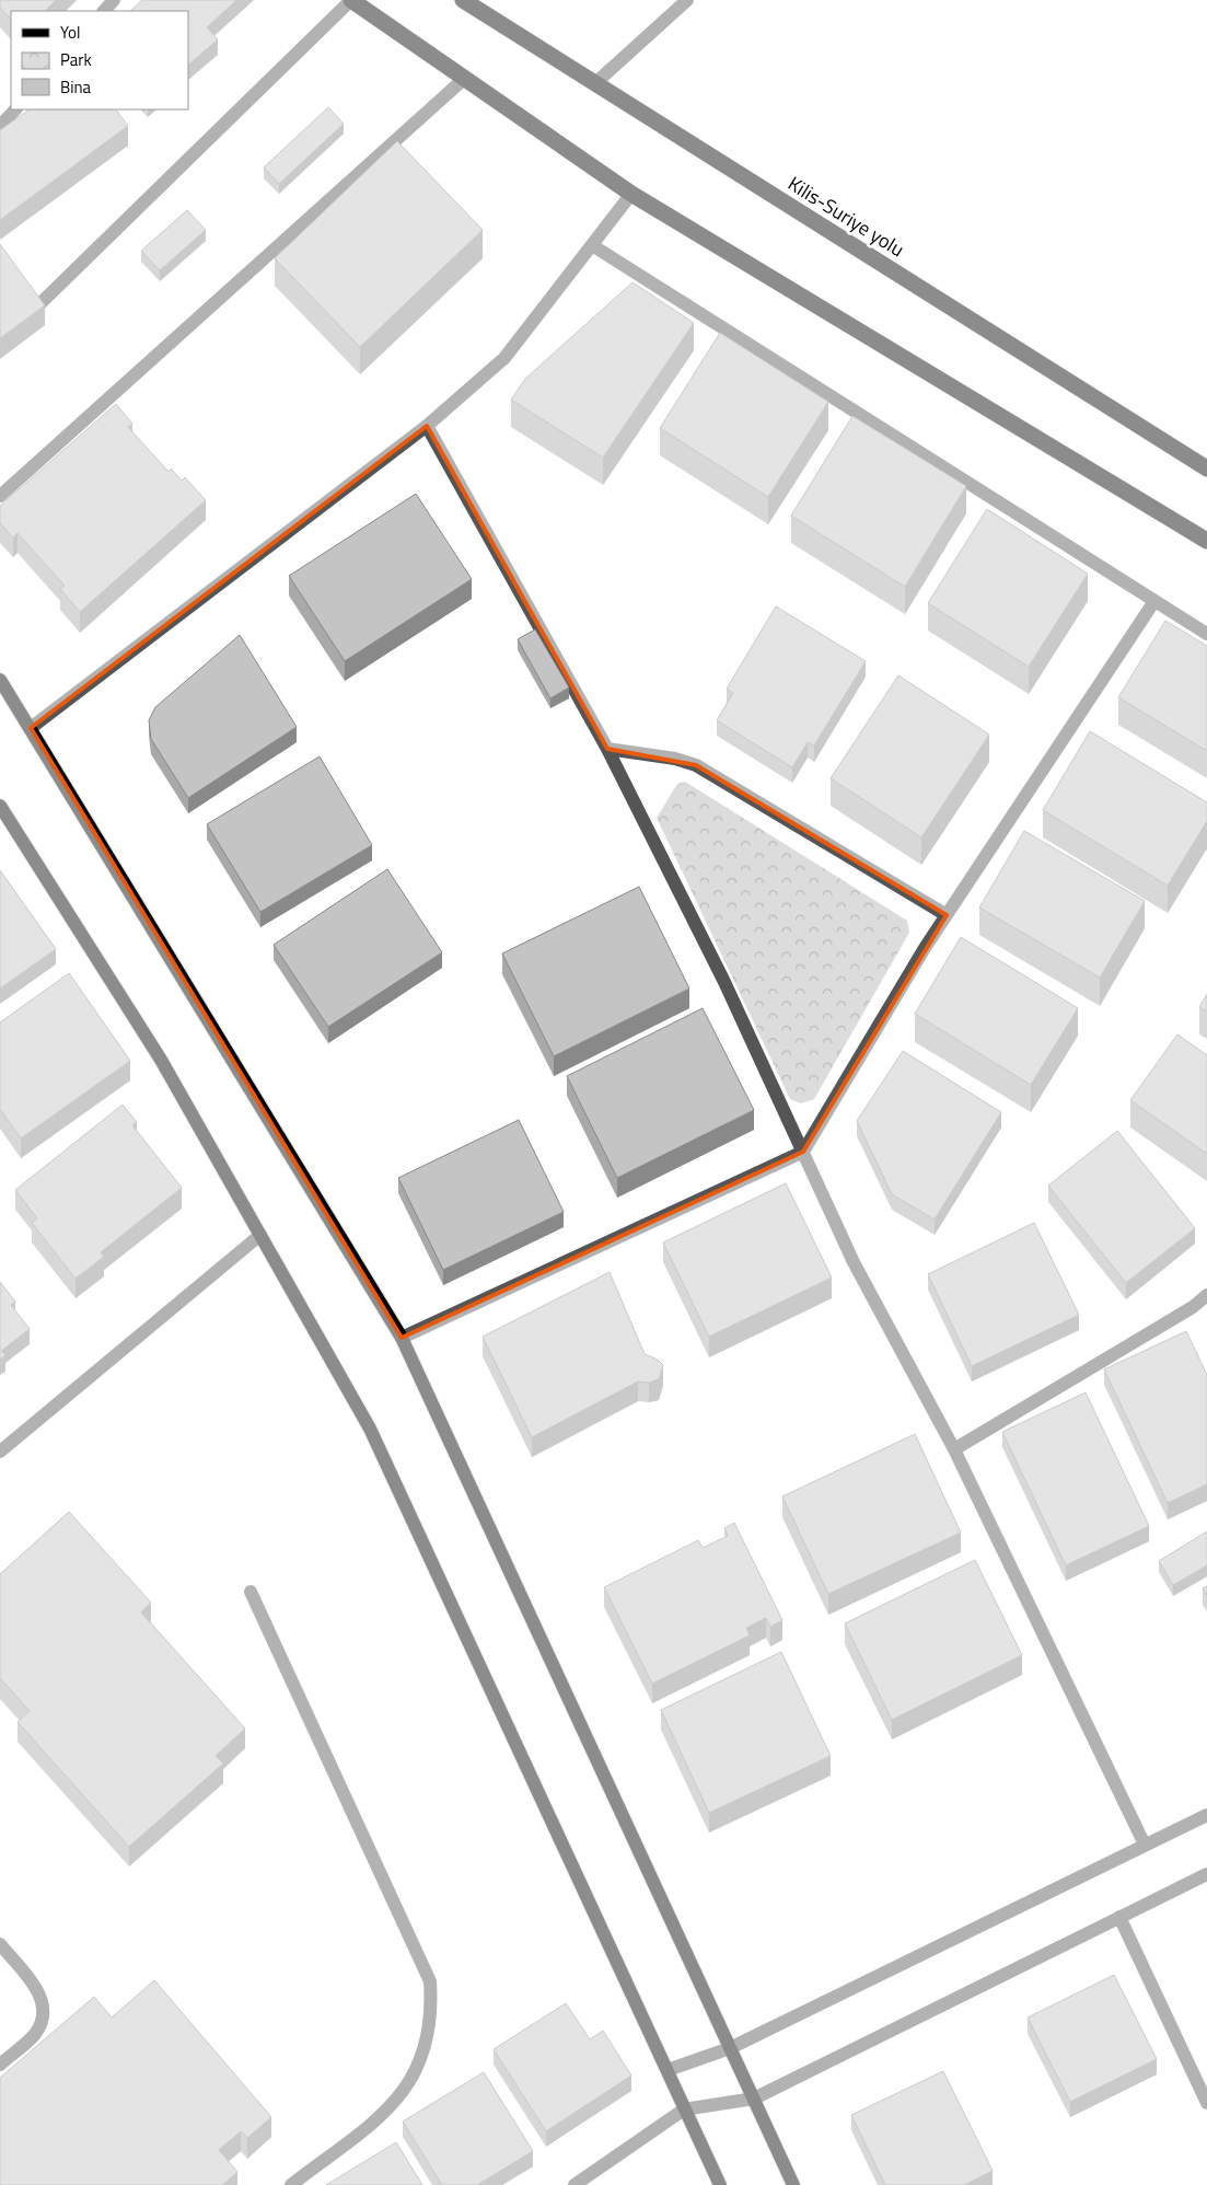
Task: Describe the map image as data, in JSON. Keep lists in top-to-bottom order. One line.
{"streets":{"highway":["Kilis-Suriye yolu"]},"legend":["Yol","Park","Bina"]}
